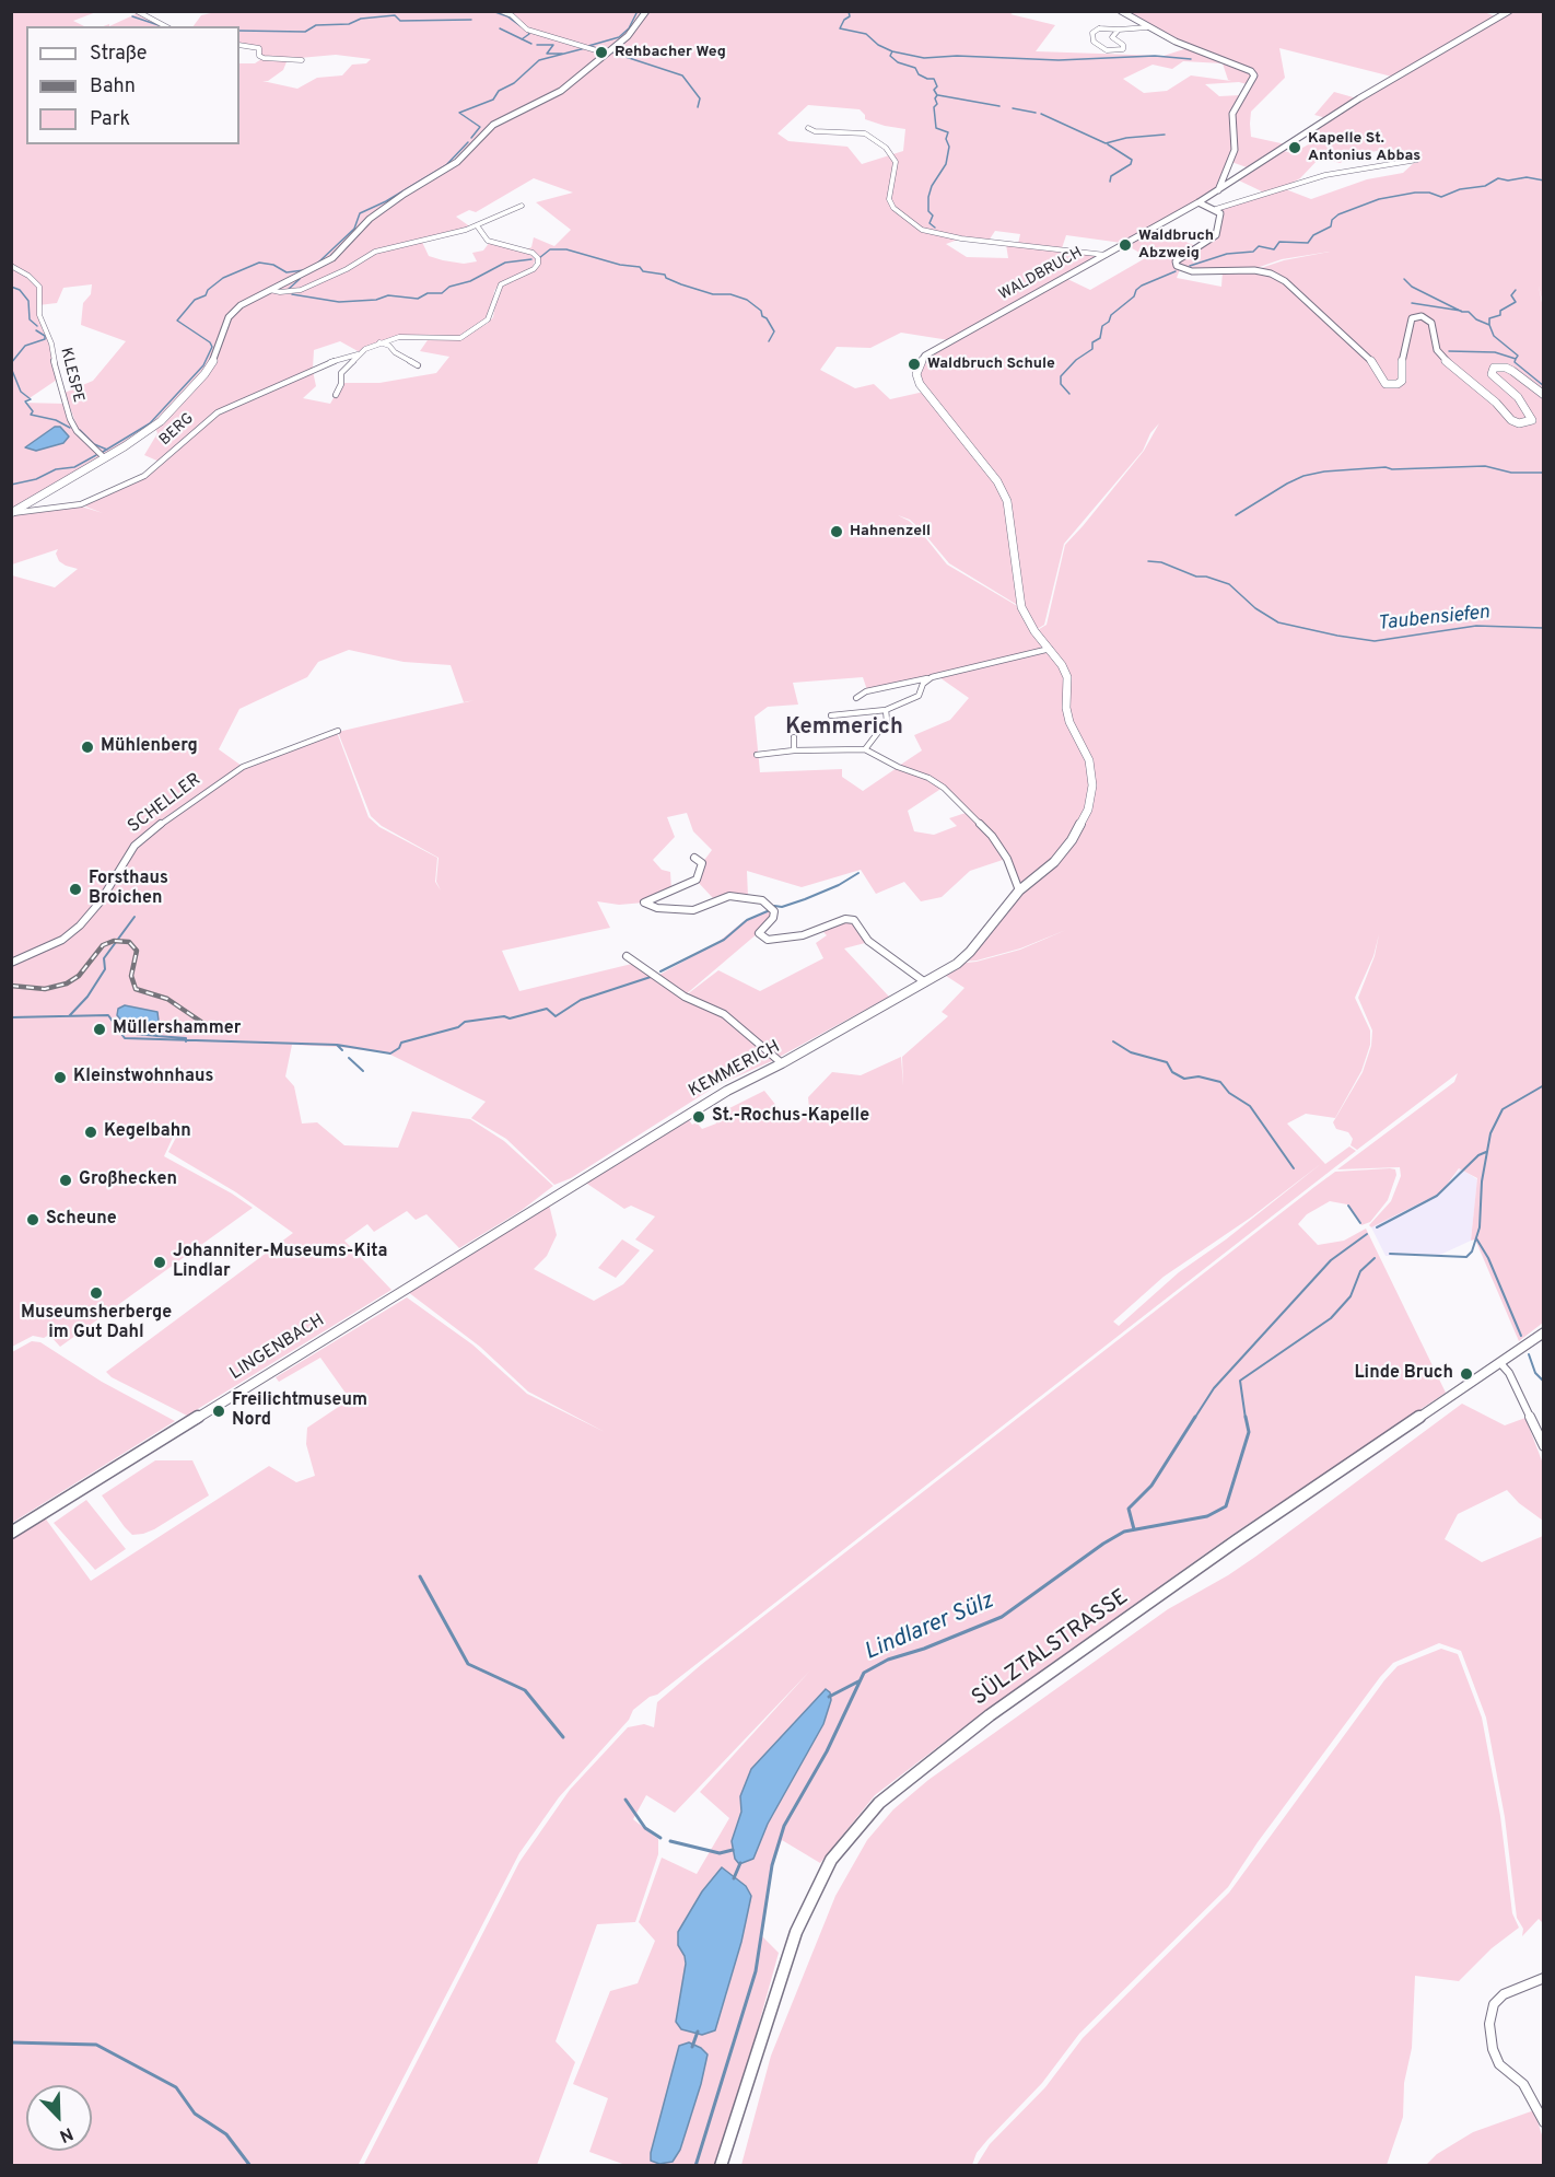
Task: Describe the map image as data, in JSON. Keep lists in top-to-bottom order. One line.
{"streets":{"street":["WALDBRUCH","KLESPE","BERG","SCHELLER","KEMMERICH","LINGENBACH","SÜLZTALSTRASSE"]},"crossings":[["WALDBRUCH","KEMMERICH"],["KEMMERICH","LINGENBACH"]],"districts":["Kemmerich"],"water":["Taubensiefen","Lindlarer Sülz"],"places":["Rehbacher Weg","Kapelle St. Antonius Abbas","Waldbruch Abzweig","Waldbruch Schule","Hahnenzell","Mühlenberg","Forsthaus Broichen","Müllershammer","Kleinstwohnhaus","St.-Rochus-Kapelle","Kegelbahn","Großhecken","Scheune","Johanniter-Museums-Kita Lindlar","Museumsherberge im Gut Dahl","Linde Bruch","Freilichtmuseum Nord"],"legend":["Straße","Bahn","Park"],"north":"bottom right"}
